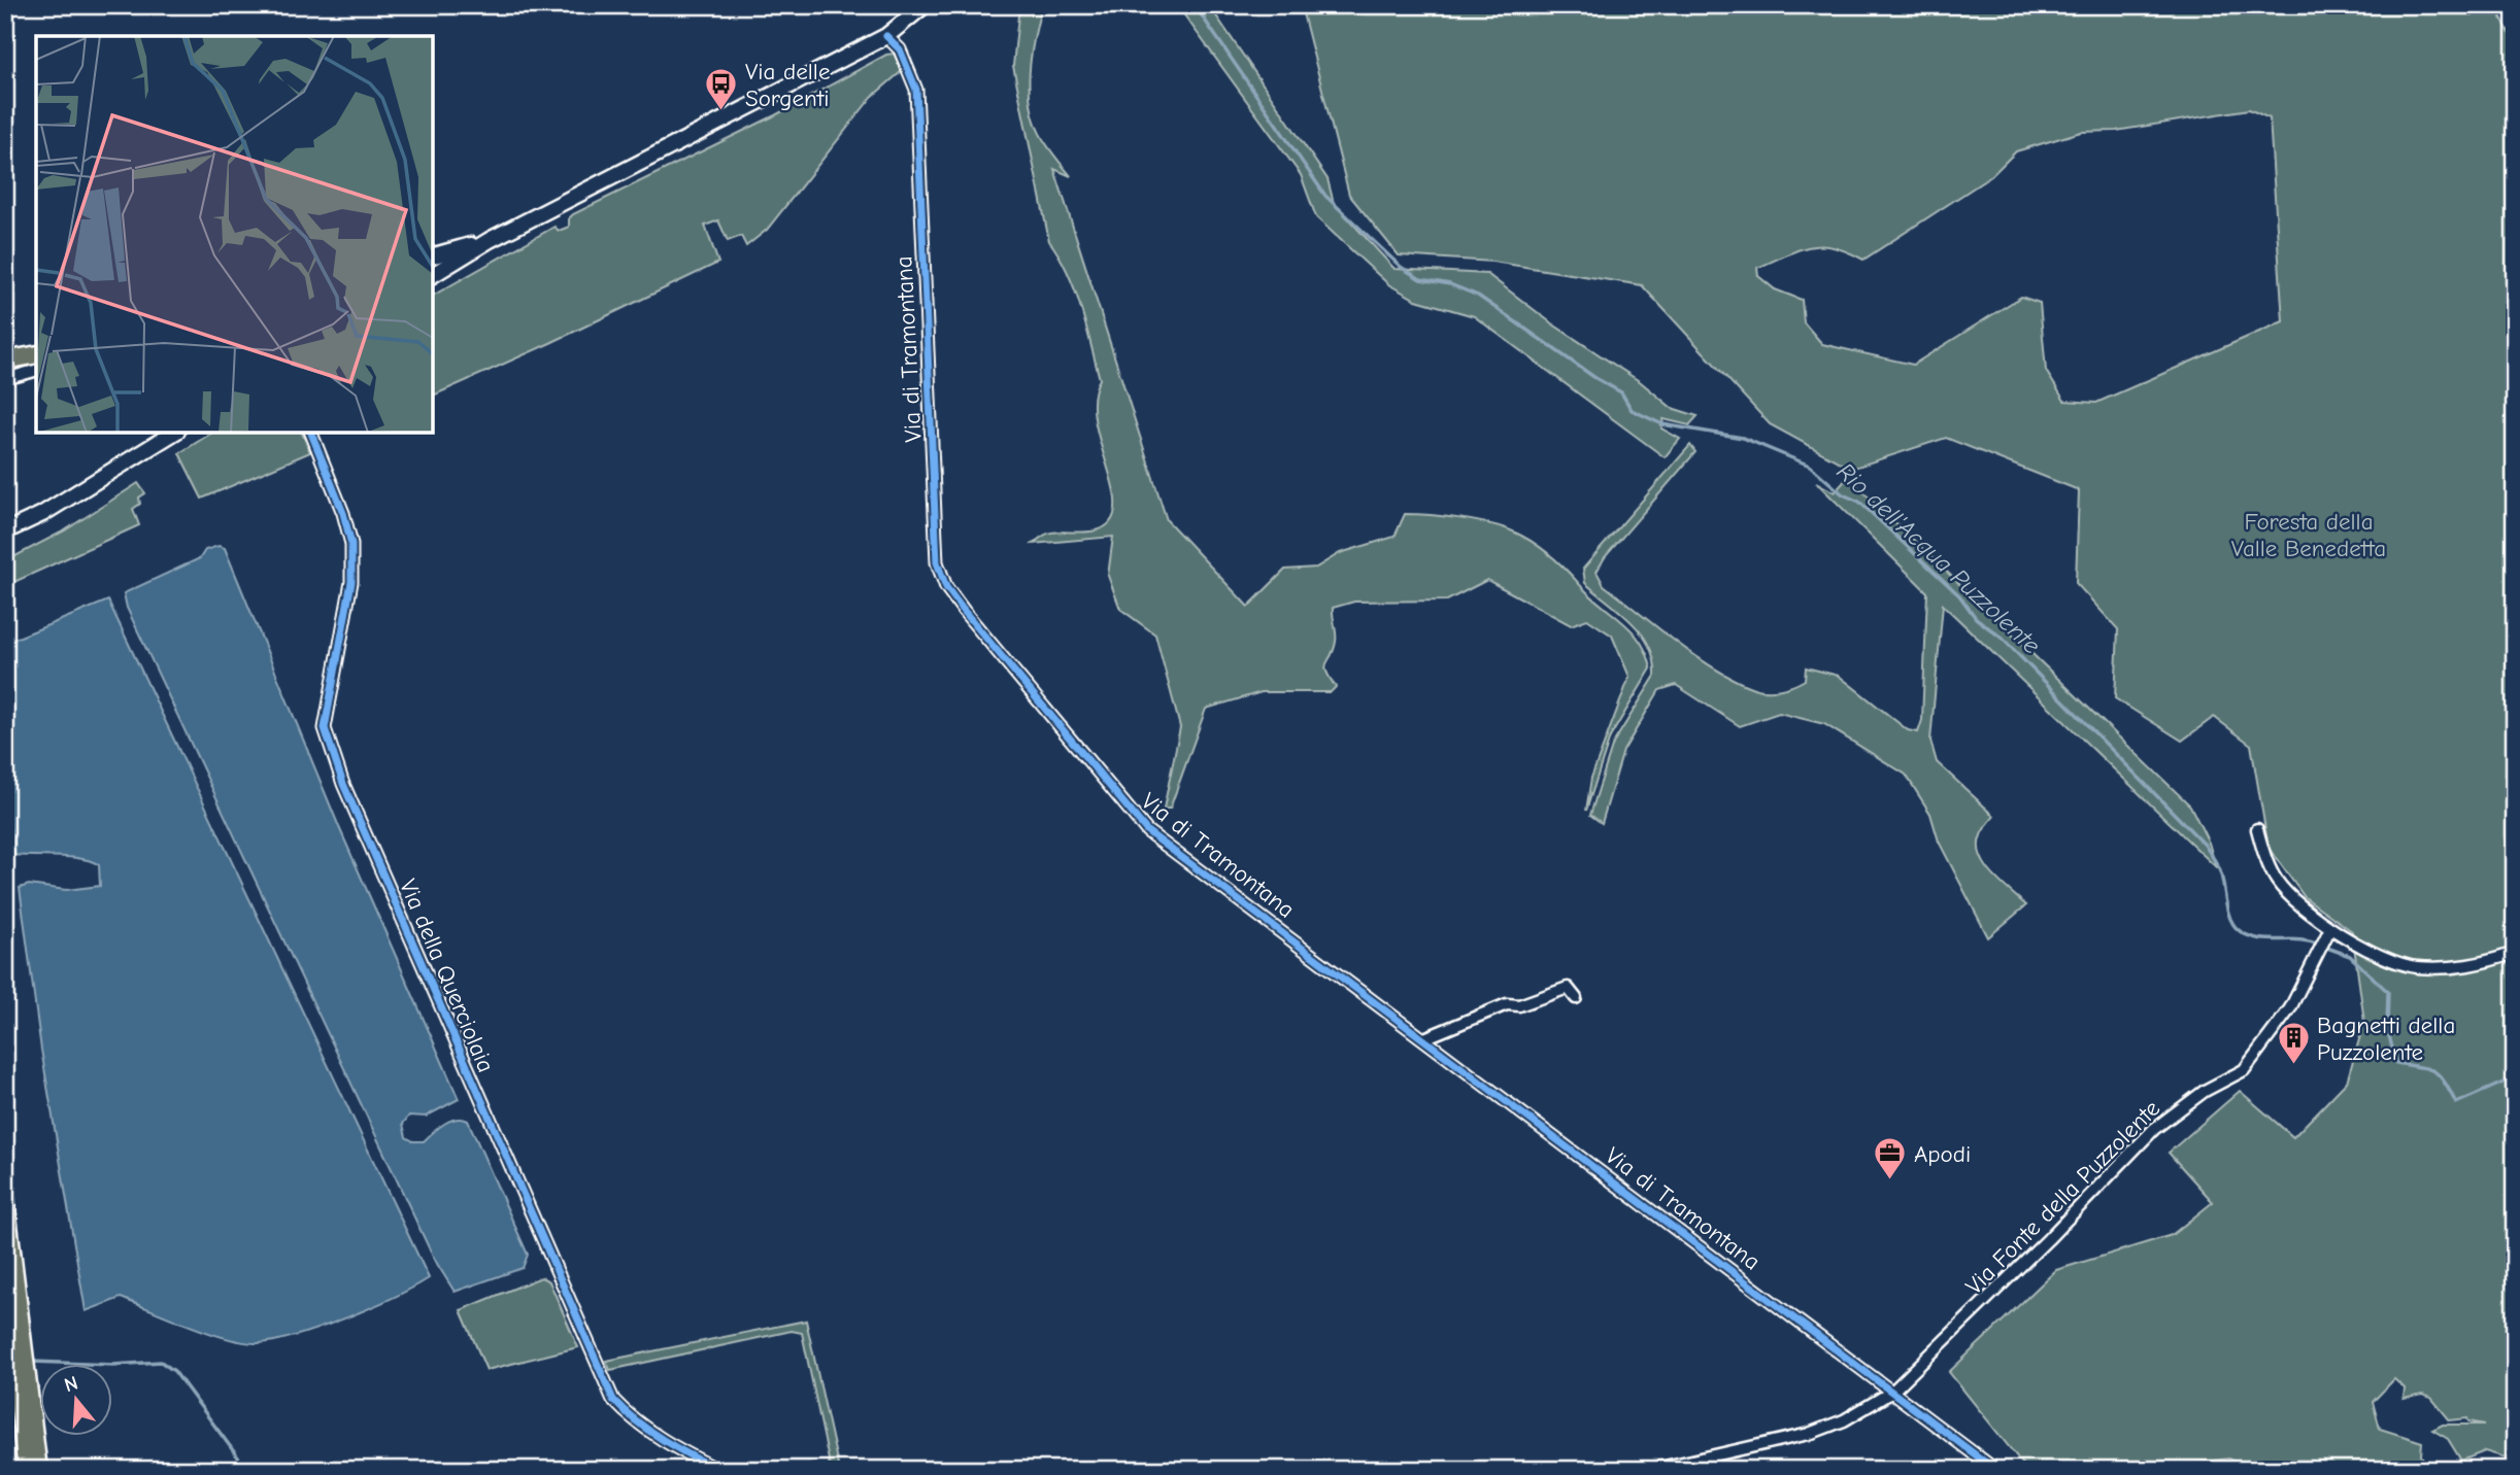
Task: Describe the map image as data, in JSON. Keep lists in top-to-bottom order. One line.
{"streets":{"street":["Via di Tramontana","Via della Querciolaia","Via Fonte della Puzzolente"]},"crossings":[["Via di Tramontana","Via Fonte della Puzzolente"]],"water":["Rio dell'Acqua Puzzolente"],"parks":["Foresta della Valle Benedetta"],"places":{"bus stop":["Via delle Sorgenti"],"building":["Bagnetti della Puzzolente"],"office":["Apodi"]},"north":"top"}
